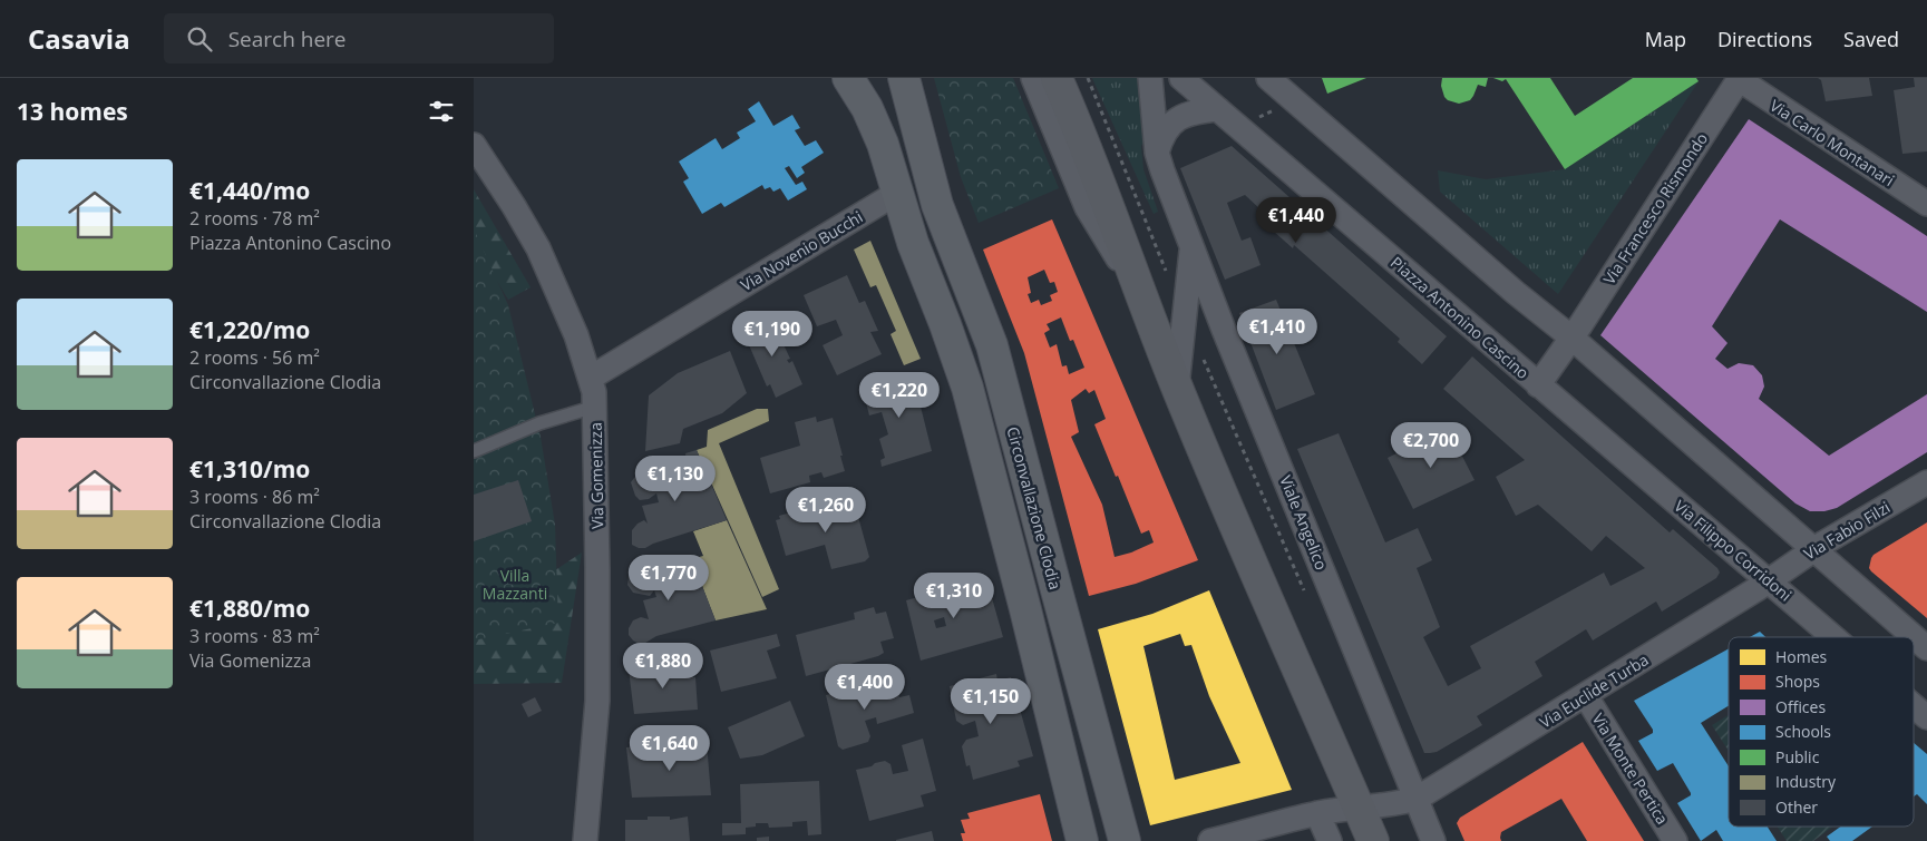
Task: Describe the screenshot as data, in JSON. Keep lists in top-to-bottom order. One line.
{"streets":{"main road":["Circonvallazione Clodia"],"street":["Via Carlo Montanari","Via Francesco Rismondo","Via Novenio Bucchi","Piazza Antonino Cascino","Via Gomenizza","Viale Angelico","Via Fabio Filzi","Via Filippo Corridoni","Via Euclide Turba","Via Monte Pertica"]},"crossings":[["Via Carlo Montanari","Via Francesco Rismondo"],["Via Francesco Rismondo","Piazza Antonino Cascino"],["Via Novenio Bucchi","Via Gomenizza"],["Via Novenio Bucchi","Circonvallazione Clodia"],["Piazza Antonino Cascino","Via Filippo Corridoni"],["Viale Angelico","Via Euclide Turba"],["Via Fabio Filzi","Via Filippo Corridoni"],["Via Fabio Filzi","Via Euclide Turba"],["Via Filippo Corridoni","Via Euclide Turba"],["Via Euclide Turba","Via Monte Pertica"]],"parks":["Villa Mazzanti"],"legend":["Homes","Shops","Offices","Schools","Public","Industry","Other"],"page":{"header":"Casavia","search":"Search here","nav":["Map","Directions","Saved"],"heading":"13 homes","list":[{"name":"€1,440/mo","note":"2 rooms · 78 m² · Piazza Antonino Cascino"},{"name":"€1,220/mo","note":"2 rooms · 56 m² · Circonvallazione Clodia"},{"name":"€1,310/mo","note":"3 rooms · 86 m² · Circonvallazione Clodia"},{"name":"€1,880/mo","note":"3 rooms · 83 m² · Via Gomenizza"}],"price":["€1,440","€1,410","€1,190","€1,220","€2,700","€1,130","€1,260","€1,770","€1,310","€1,880","€1,400","€1,150","€1,640"]}}
